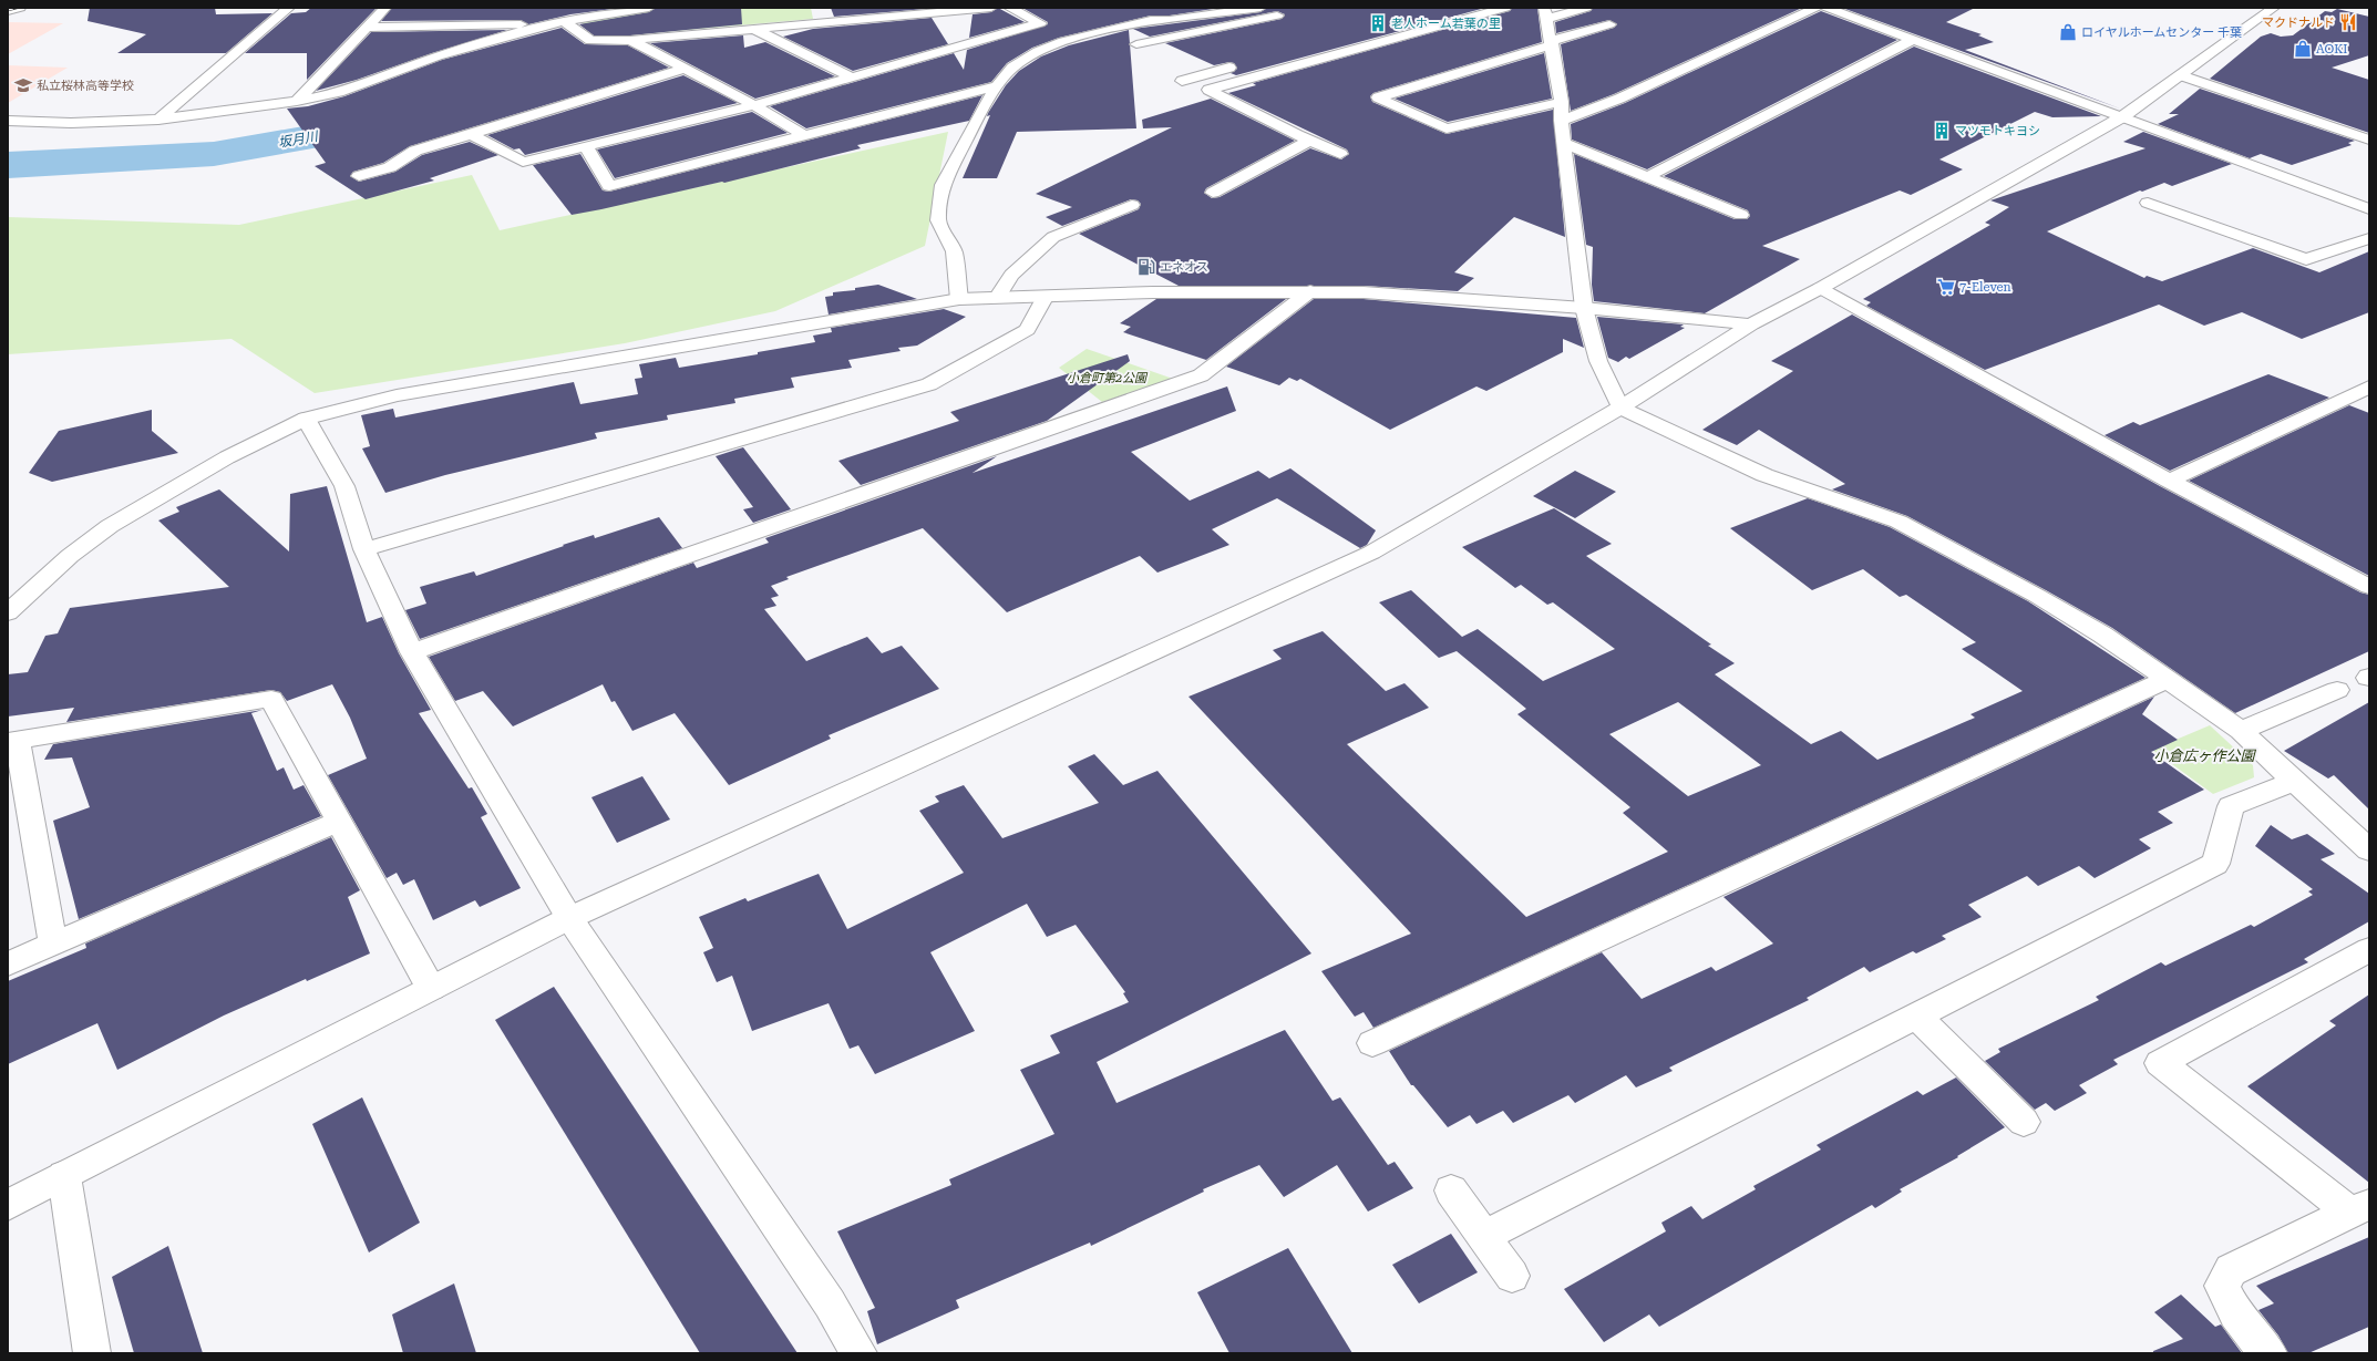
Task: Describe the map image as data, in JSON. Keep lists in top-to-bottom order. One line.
{"water":["坂月川"],"parks":["小倉町第2公園","小倉広ヶ作公園"],"places":{"restaurant":["マクドナルド"],"building":["老人ホーム若葉の里","マツモトキヨシ"],"shop":["ロイヤルホームセンター 千葉","AOKI"],"school or university":["私立桜林高等学校"],"fuel station":["エネオス"],"supermarket":["7-Eleven"]}}
